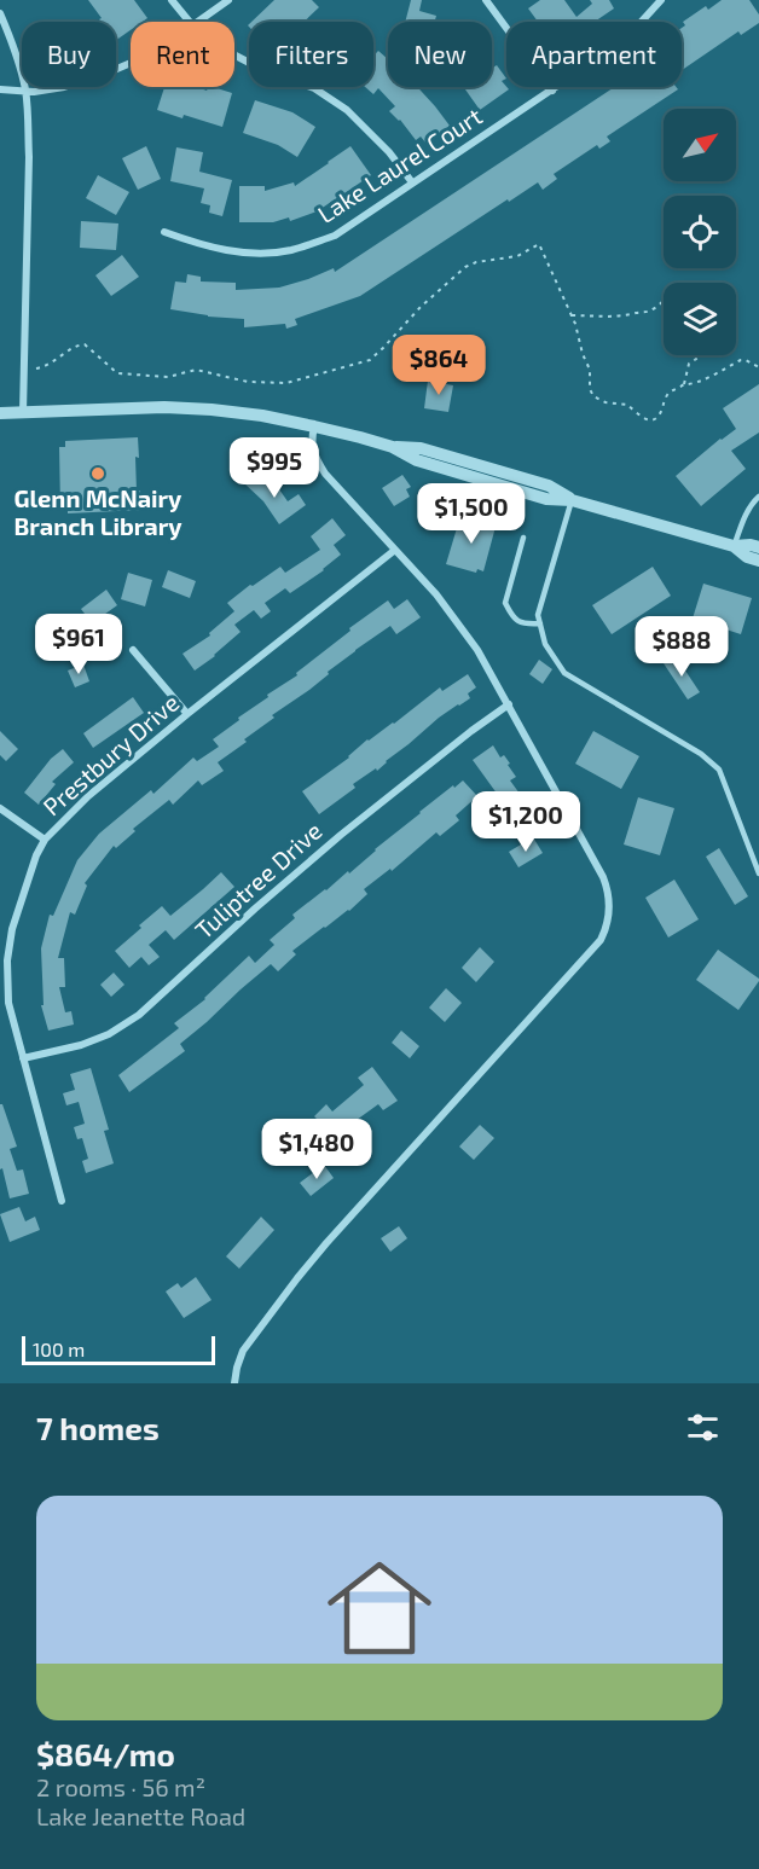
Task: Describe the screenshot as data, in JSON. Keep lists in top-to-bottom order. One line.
{"streets":{"street":["Lake Laurel Court","Prestbury Drive","Tuliptree Drive"]},"crossings":[["Prestbury Drive","Tuliptree Drive"]],"places":["Glenn McNairy Branch Library"],"scale_bar":"100 m","north":"top right","page":{"chip":["Buy","Rent","Filters","New","Apartment"],"price":["$864","$995","$1,500","$961","$888","$1,200","$1,480"],"scale":"100 m","heading":"7 homes","list":[{"name":"$864/mo","note":"2 rooms · 56 m² · Lake Jeanette Road"}]}}
